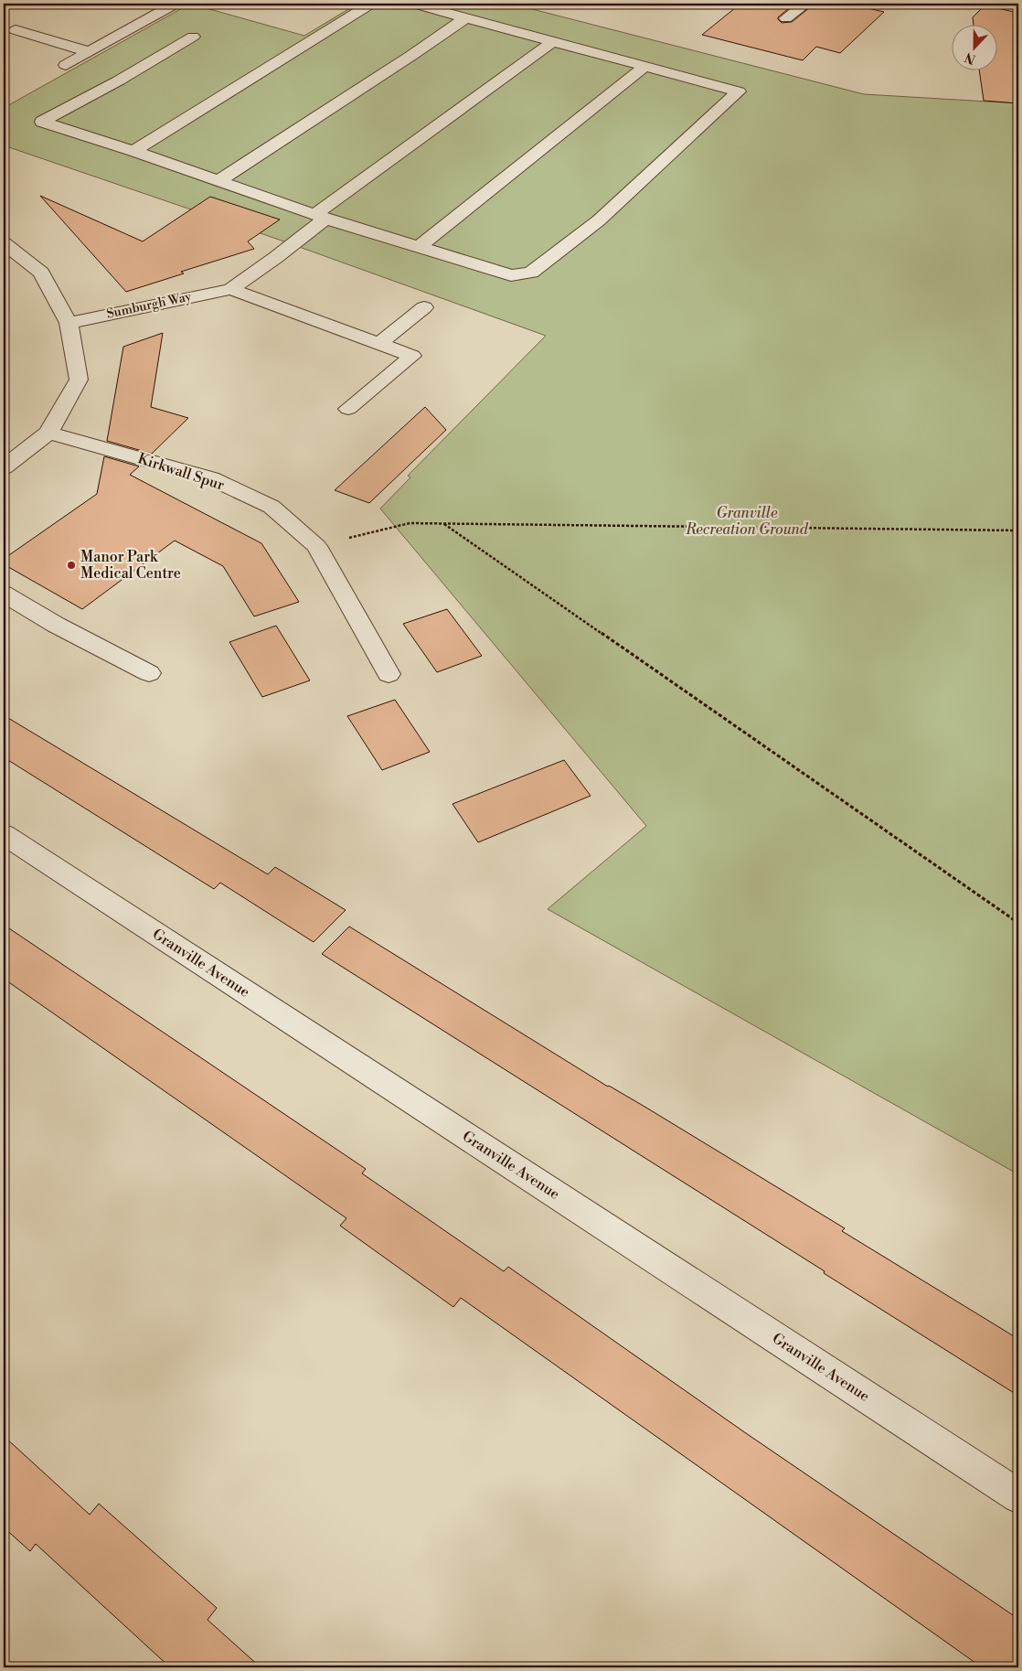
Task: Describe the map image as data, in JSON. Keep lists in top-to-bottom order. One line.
{"streets":{"street":["Sumburgh Way","Kirkwall Spur","Granville Avenue"]},"parks":["Granville Recreation Ground"],"places":["Manor Park Medical Centre"],"north":"bottom"}
